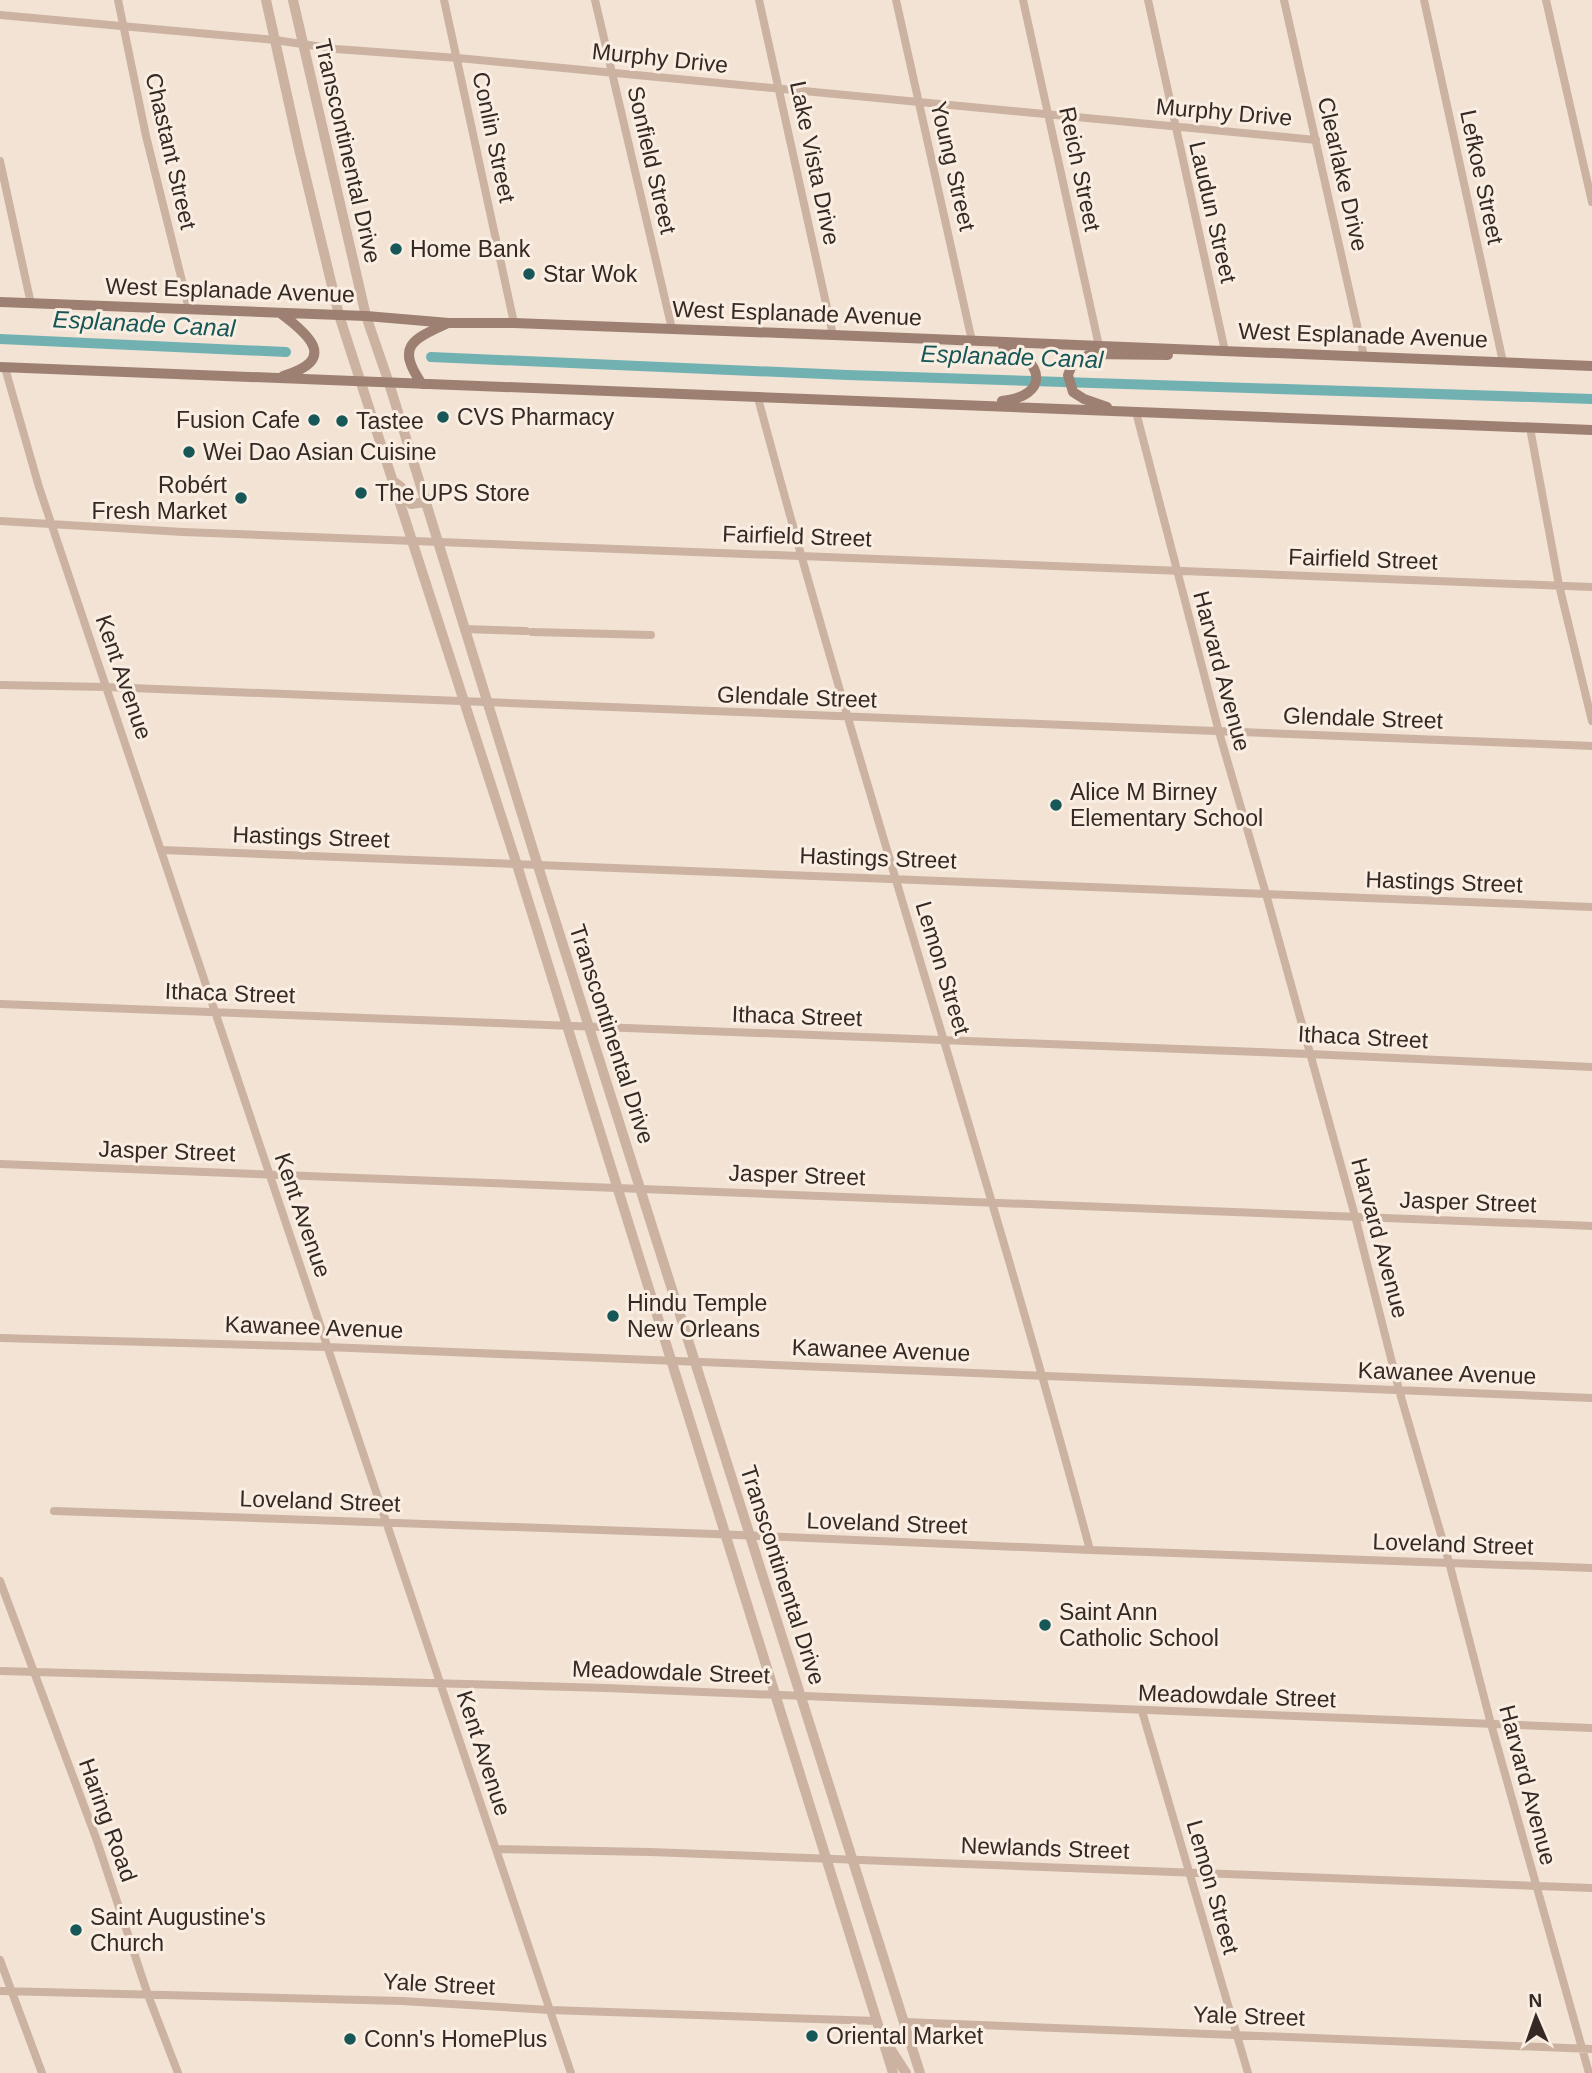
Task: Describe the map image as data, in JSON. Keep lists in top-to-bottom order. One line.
{"streets":{"main road":["West Esplanade Avenue"],"street":["Murphy Drive","Conlin Street","Chastant Street","Transcontinental Drive","Sonfield Street","Lake Vista Drive","Young Street","Reich Street","Clearlake Drive","Lefkoe Street","Laudun Street","Fairfield Street","Harvard Avenue","Kent Avenue","Glendale Street","Hastings Street","Lemon Street","Ithaca Street","Jasper Street","Kawanee Avenue","Loveland Street","Meadowdale Street","Haring Road","Newlands Street","Yale Street"]},"crossings":[["Murphy Drive","Conlin Street"],["Murphy Drive","Chastant Street"],["Murphy Drive","Transcontinental Drive"],["Murphy Drive","Sonfield Street"],["Murphy Drive","Lake Vista Drive"],["Murphy Drive","Young Street"],["Murphy Drive","Reich Street"],["Murphy Drive","Clearlake Drive"],["Murphy Drive","Laudun Street"],["Conlin Street","West Esplanade Avenue"],["Chastant Street","West Esplanade Avenue"],["Transcontinental Drive","West Esplanade Avenue"],["Transcontinental Drive","Fairfield Street"],["Transcontinental Drive","Glendale Street"],["Transcontinental Drive","Hastings Street"],["Transcontinental Drive","Ithaca Street"],["Transcontinental Drive","Jasper Street"],["Transcontinental Drive","Kawanee Avenue"],["Transcontinental Drive","Loveland Street"],["Transcontinental Drive","Meadowdale Street"],["Transcontinental Drive","Newlands Street"],["Transcontinental Drive","Yale Street"],["Sonfield Street","West Esplanade Avenue"],["Lake Vista Drive","West Esplanade Avenue"],["Young Street","West Esplanade Avenue"],["Reich Street","West Esplanade Avenue"],["Clearlake Drive","West Esplanade Avenue"],["Lefkoe Street","West Esplanade Avenue"],["Laudun Street","West Esplanade Avenue"],["Fairfield Street","Harvard Avenue"],["Fairfield Street","Kent Avenue"],["Fairfield Street","Lemon Street"],["Harvard Avenue","Glendale Street"],["Harvard Avenue","Hastings Street"],["Harvard Avenue","Ithaca Street"],["Harvard Avenue","Jasper Street"],["Harvard Avenue","Kawanee Avenue"],["Harvard Avenue","Loveland Street"],["Harvard Avenue","Meadowdale Street"],["Harvard Avenue","Newlands Street"],["Harvard Avenue","Yale Street"],["Kent Avenue","Glendale Street"],["Kent Avenue","Hastings Street"],["Kent Avenue","Ithaca Street"],["Kent Avenue","Jasper Street"],["Kent Avenue","Kawanee Avenue"],["Kent Avenue","Loveland Street"],["Kent Avenue","Meadowdale Street"],["Kent Avenue","Newlands Street"],["Kent Avenue","Yale Street"],["Glendale Street","Lemon Street"],["Hastings Street","Lemon Street"],["Lemon Street","Ithaca Street"],["Lemon Street","Jasper Street"],["Lemon Street","Kawanee Avenue"],["Lemon Street","Loveland Street"],["Lemon Street","Meadowdale Street"],["Lemon Street","Newlands Street"],["Lemon Street","Yale Street"],["Meadowdale Street","Haring Road"],["Haring Road","Yale Street"]],"water":["Esplanade Canal"],"places":["Home Bank","Star Wok","CVS Pharmacy","Fusion Cafe","Tastee","Wei Dao Asian Cuisine","The UPS Store","Robért Fresh Market","Alice M Birney Elementary School","Hindu Temple New Orleans","Saint Ann Catholic School","Saint Augustine's Church","Oriental Market","Conn's HomePlus"],"north":"top"}
